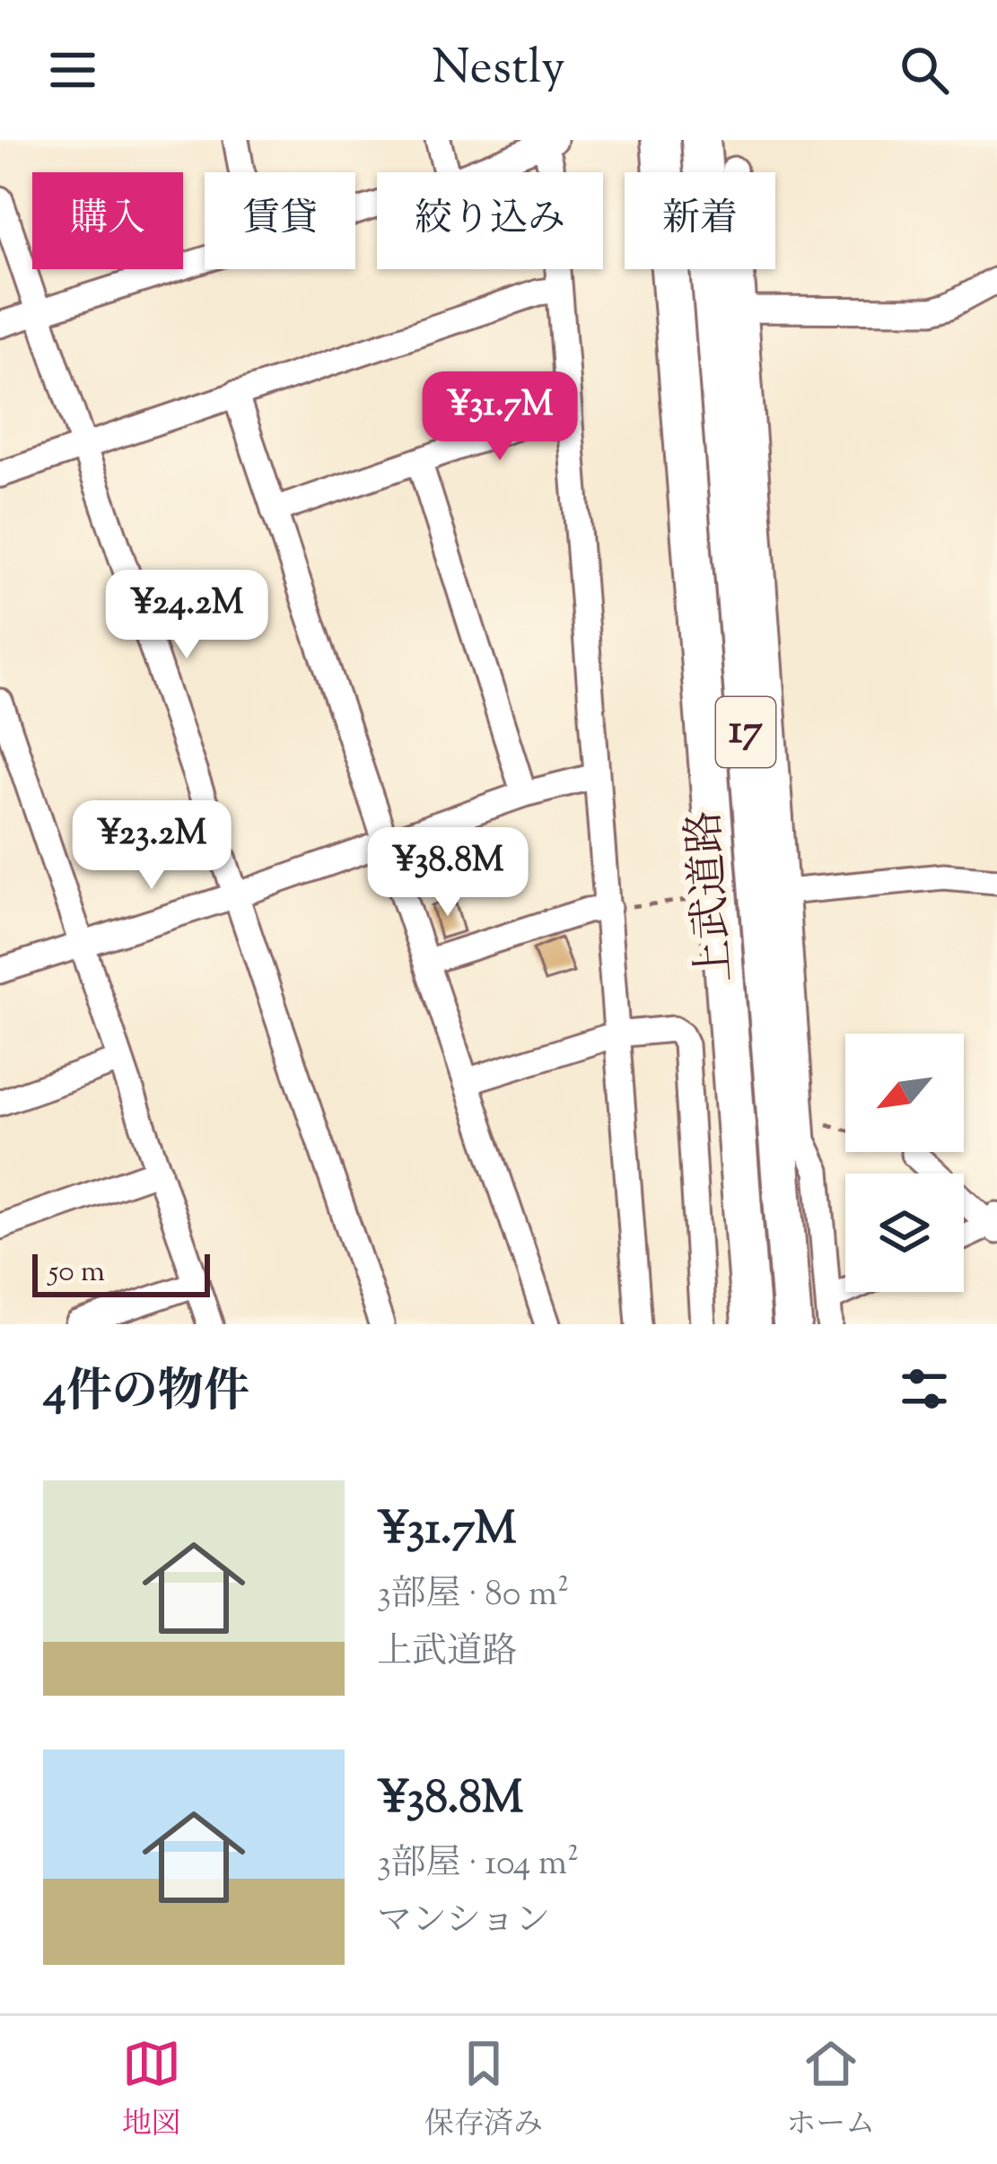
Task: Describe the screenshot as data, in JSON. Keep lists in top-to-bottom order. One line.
{"streets":{"highway":["17","上武道路"]},"scale_bar":"50 m","north":"bottom left","page":{"header":"Nestly","chip":["購入","賃貸","絞り込み","新着"],"price":["¥31.7M","¥24.2M","¥23.2M","¥38.8M"],"scale":"50 m","heading":"4件の物件","list":[{"name":"¥31.7M","note":"3部屋 · 80 m² · 上武道路"},{"name":"¥38.8M","note":"3部屋 · 104 m² · マンション"}],"tabs":["地図","保存済み","ホーム"]}}
